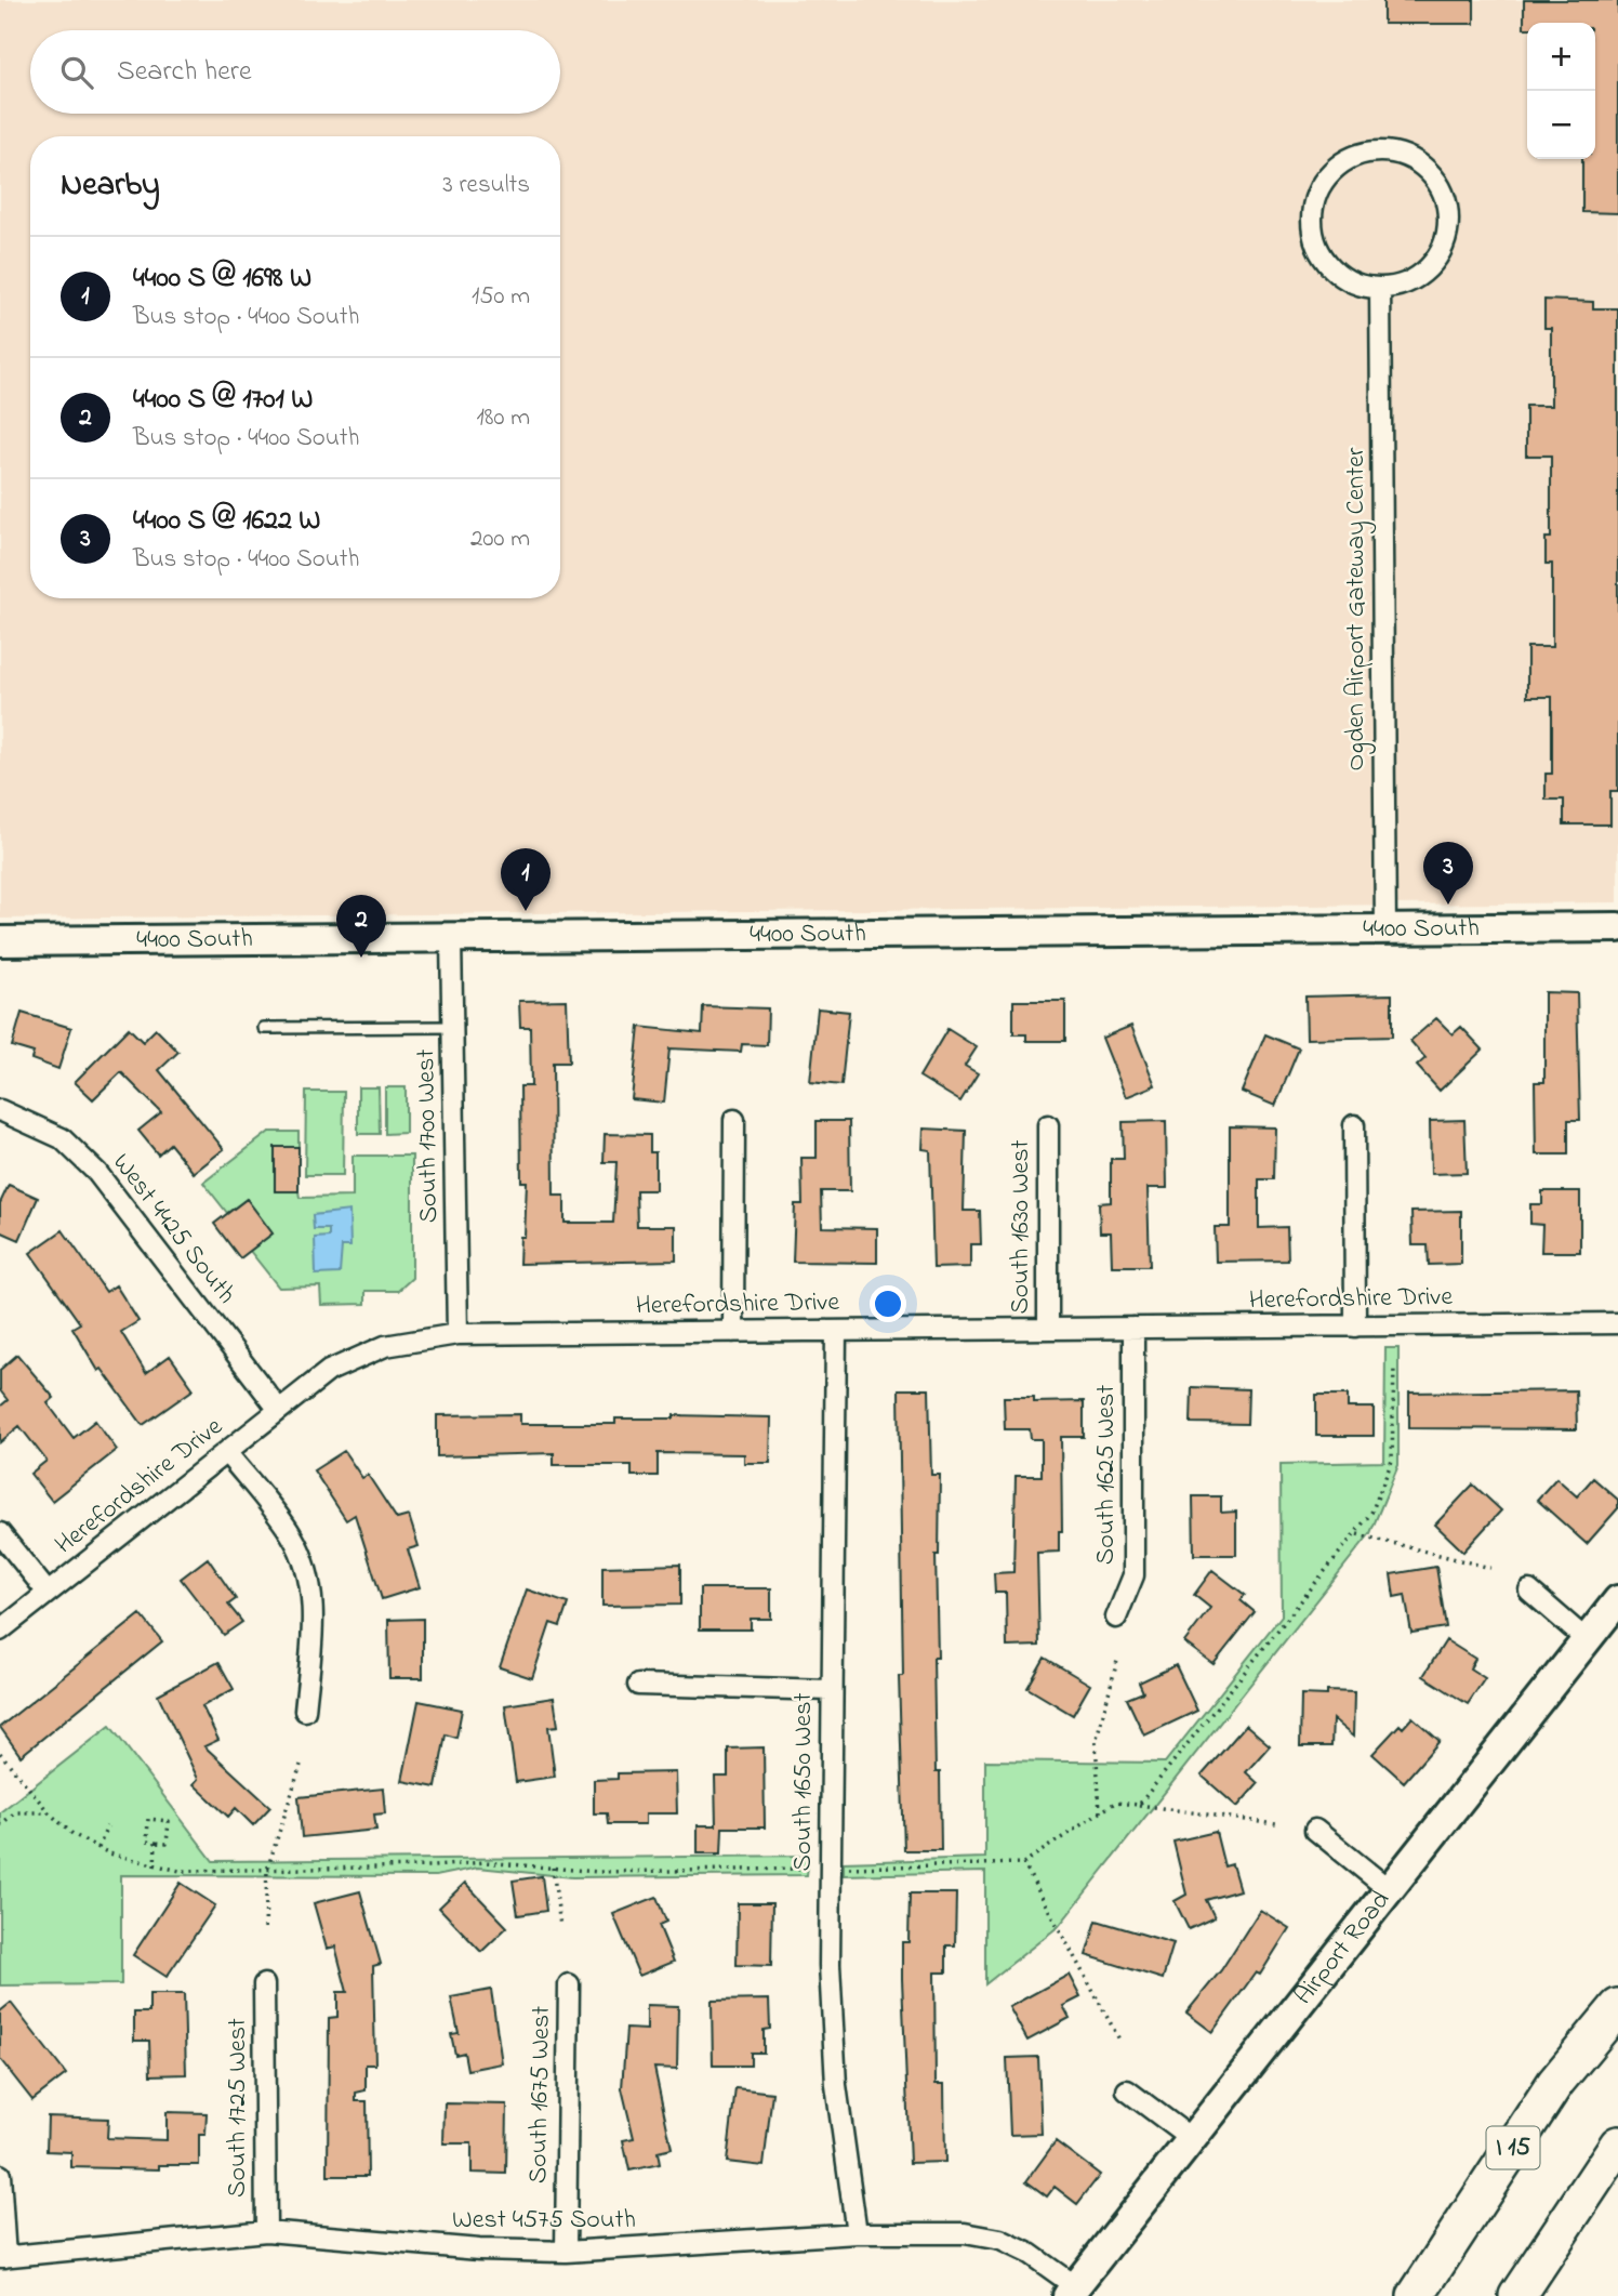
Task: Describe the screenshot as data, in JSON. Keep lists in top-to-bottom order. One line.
{"streets":{"highway":["I 15"],"street":["Ogden Airport Gateway Center","4400 South","South 1700 West","South 1630 West","West 4425 South","Herefordshire Drive","South 1625 West","South 1650 West","Airport Road","South 1675 West","South 1725 West","West 4575 South"]},"crossings":[["Ogden Airport Gateway Center","4400 South"],["4400 South","South 1700 West"],["South 1700 West","Herefordshire Drive"],["South 1630 West","Herefordshire Drive"],["West 4425 South","Herefordshire Drive"],["Herefordshire Drive","South 1625 West"],["Herefordshire Drive","South 1650 West"],["South 1650 West","West 4575 South"],["Airport Road","West 4575 South"],["South 1675 West","West 4575 South"],["South 1725 West","West 4575 South"]],"page":{"map_buttons":["+","−"],"search":"Search here","heading":["Nearby","3 results"],"list":[{"mark":"1","name":"4400 S @ 1698 W","note":"Bus stop · 4400 South","value":"150 m"},{"mark":"2","name":"4400 S @ 1701 W","note":"Bus stop · 4400 South","value":"180 m"},{"mark":"3","name":"4400 S @ 1622 W","note":"Bus stop · 4400 South","value":"200 m"}],"pins":["3","1","2"]}}
